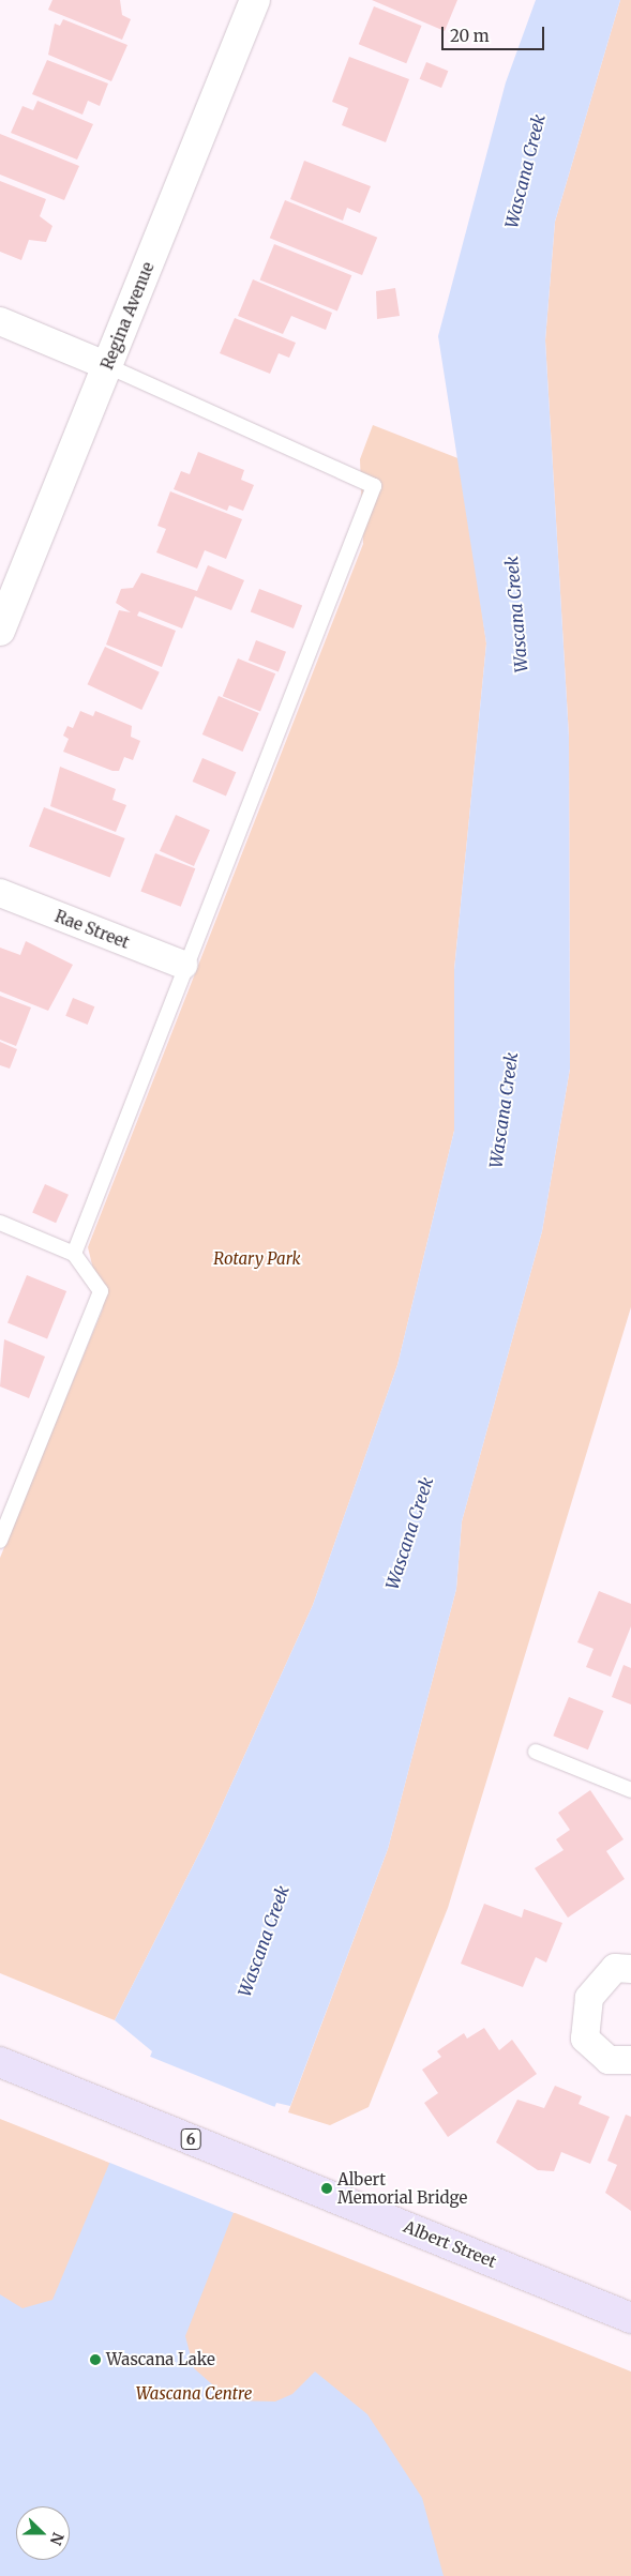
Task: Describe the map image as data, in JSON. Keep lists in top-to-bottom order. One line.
{"streets":{"main road":["6","Albert Street"],"street":["Regina Avenue","Rae Street"]},"water":["Wascana Creek"],"parks":["Rotary Park","Wascana Centre"],"places":["Albert Memorial Bridge","Wascana Lake"],"scale_bar":"20 m","north":"right"}
